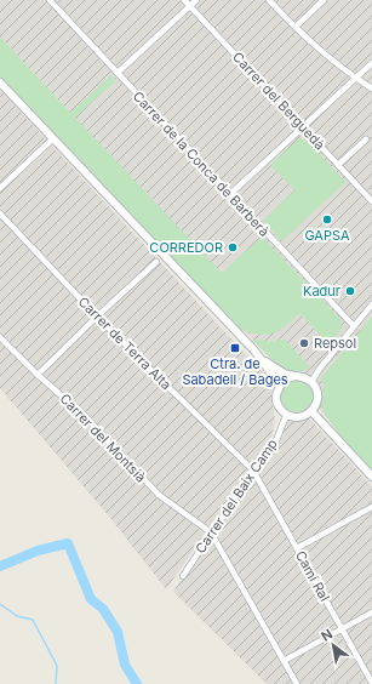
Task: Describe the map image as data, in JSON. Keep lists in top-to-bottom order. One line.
{"streets":{"street":["Carrer del Berguedà","Carrer de la Conca de Barberà","Carrer de Terra Alta","Carrer del Montsià","Carrer del Baix Camp","Camí Ral"]},"crossings":[["Carrer de Terra Alta","Carrer del Baix Camp"],["Carrer de Terra Alta","Camí Ral"],["Carrer del Montsià","Carrer del Baix Camp"],["Carrer del Baix Camp","Camí Ral"]],"places":{"other":["GAPSA","CORREDOR","Kadur","Repsol"],"transit":["Ctra. de Sabadell / Bages"]},"north":"top left"}
